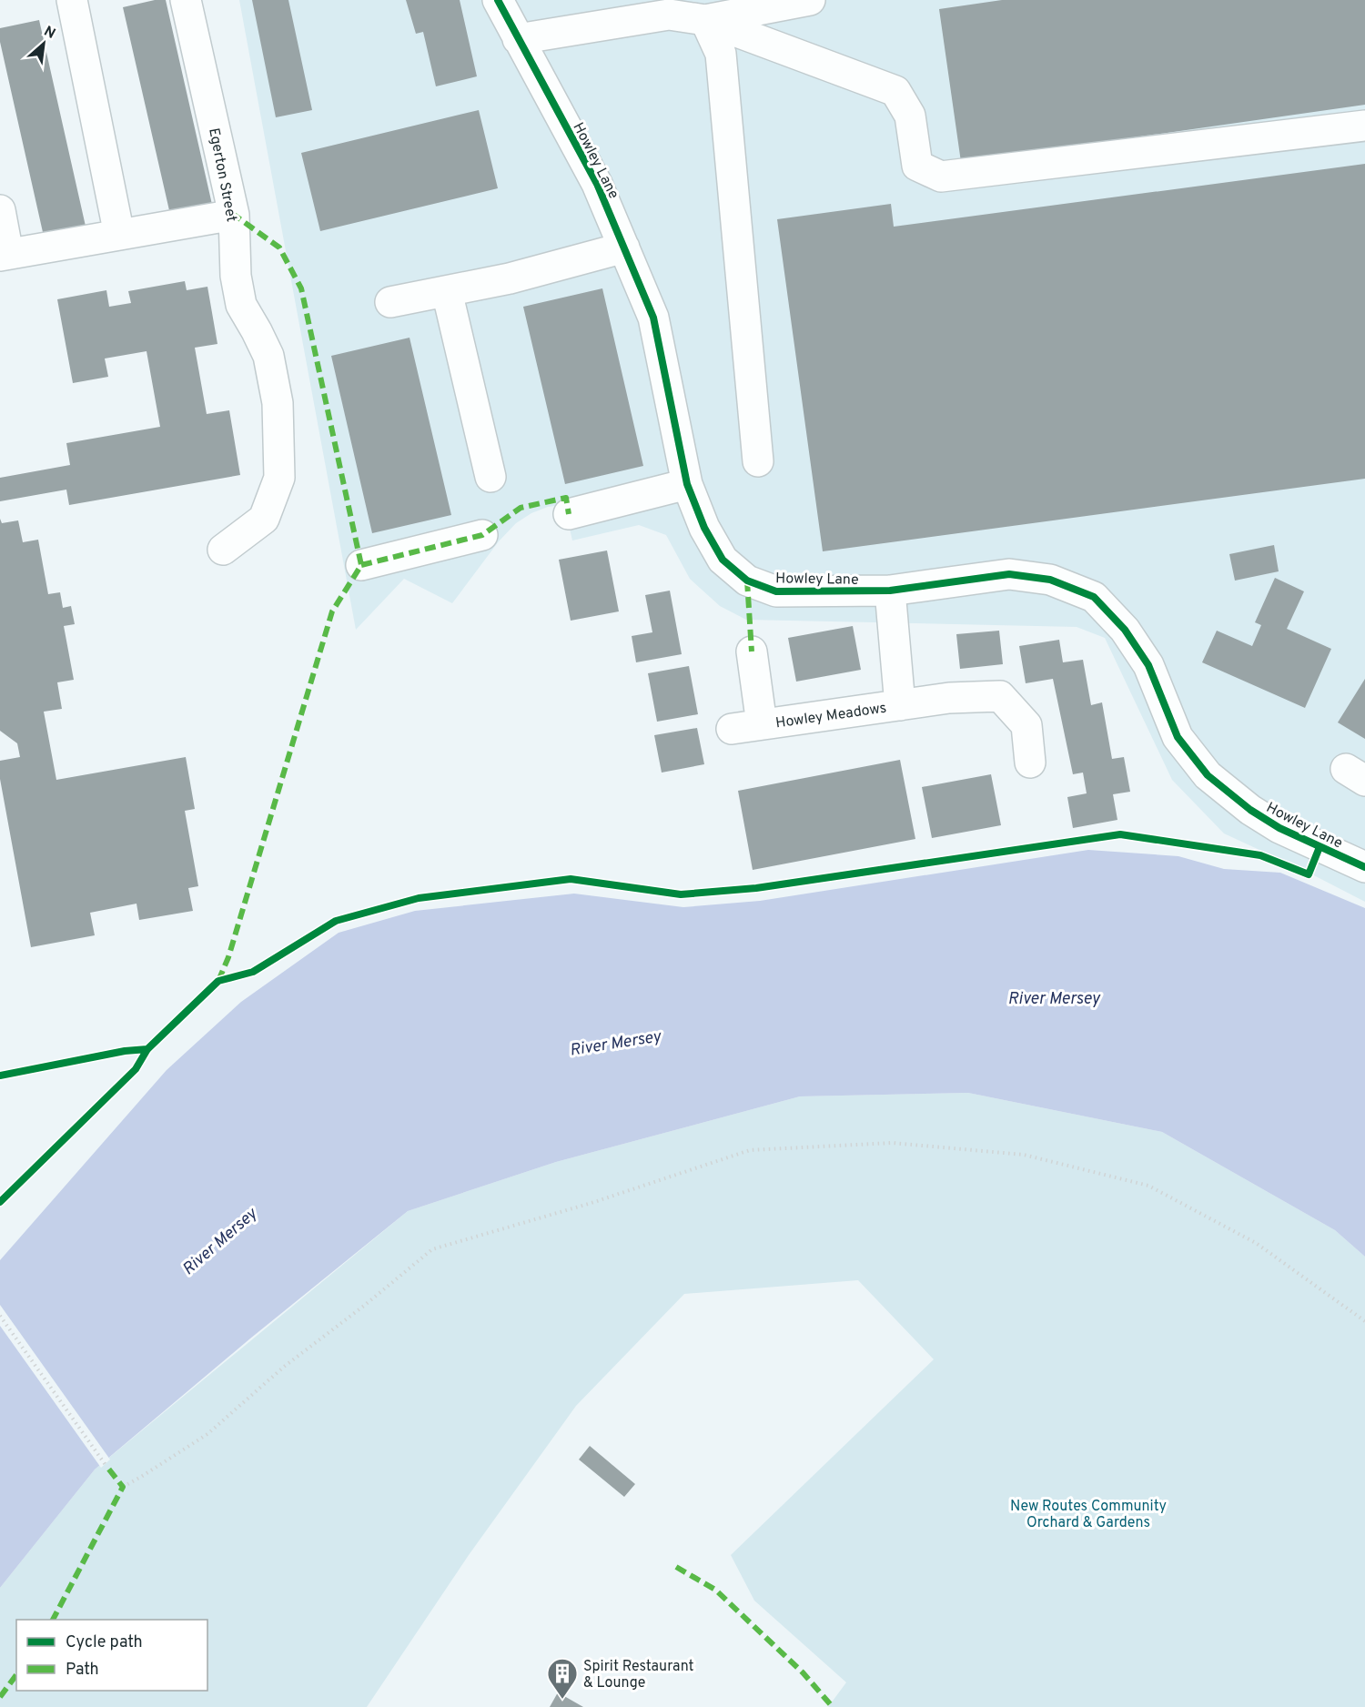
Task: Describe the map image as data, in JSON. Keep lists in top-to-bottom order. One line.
{"streets":{"street":["Howley Lane","Egerton Street","Howley Meadows"]},"crossings":[["Howley Lane","Howley Meadows"]],"water":["River Mersey"],"parks":["New Routes Community Orchard & Gardens"],"places":{"building":["Spirit Restaurant & Lounge"]},"legend":["Cycle path","Path"],"north":"top right"}
